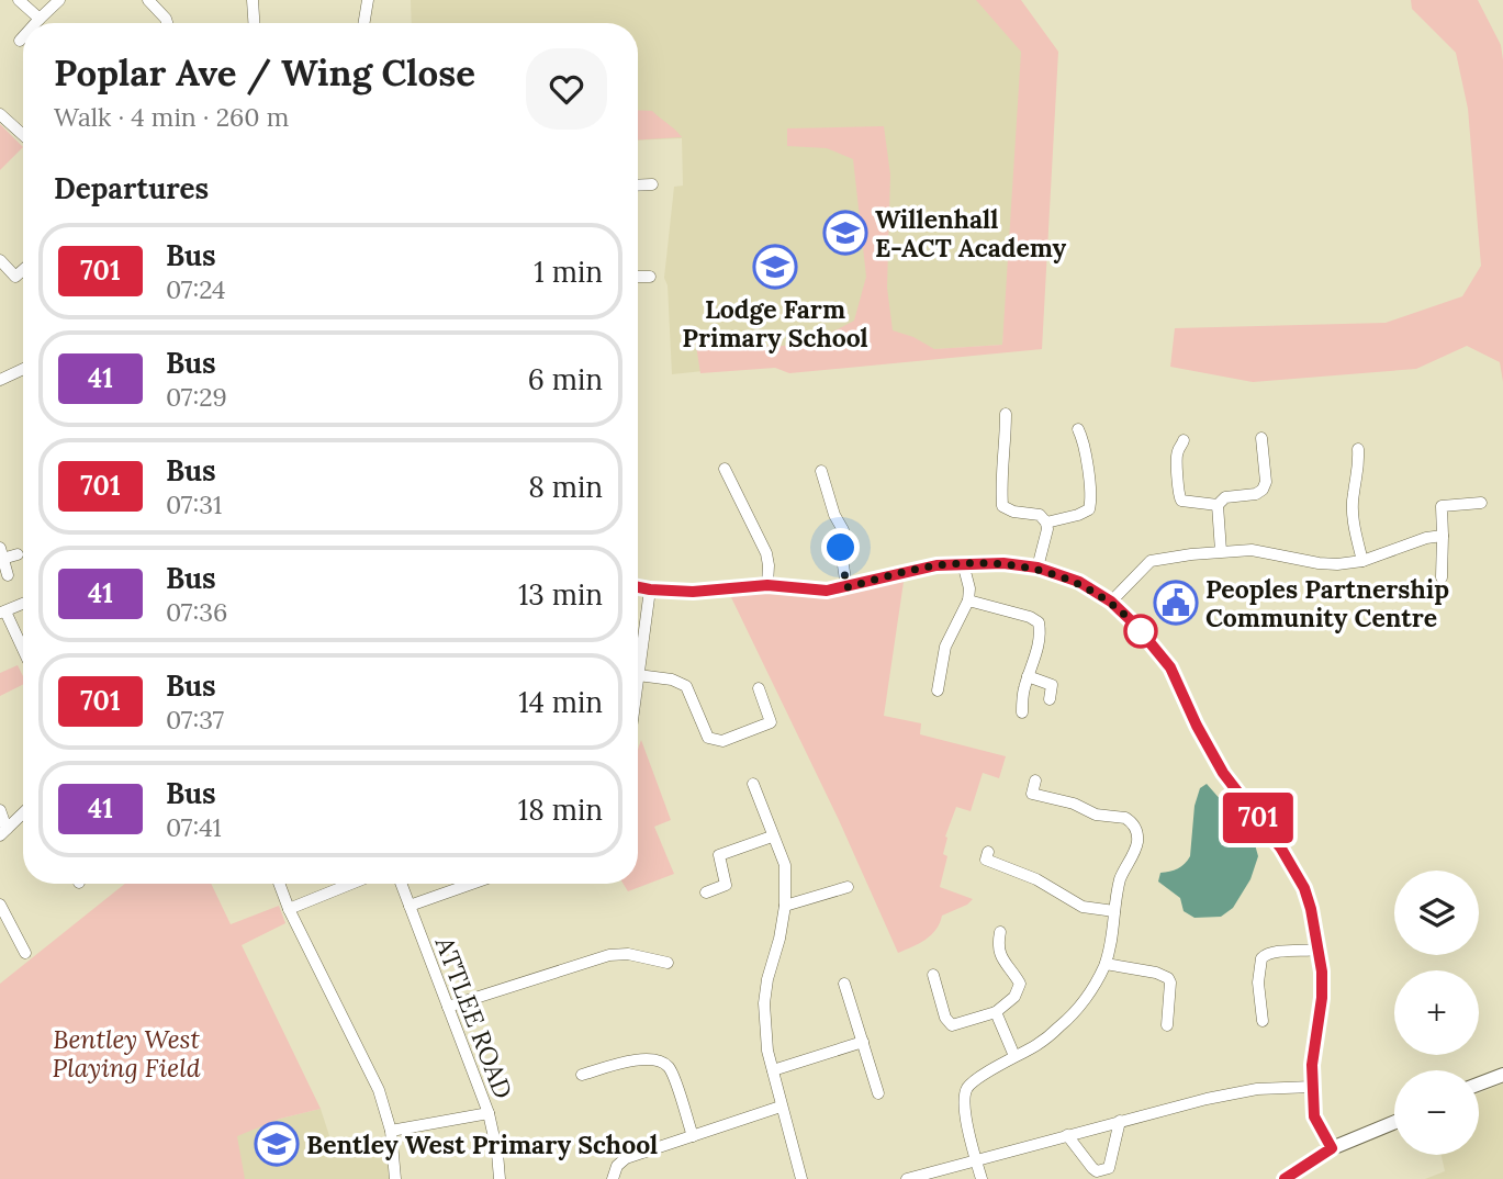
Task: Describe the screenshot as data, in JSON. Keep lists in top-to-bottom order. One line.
{"streets":{"street":["ATTLEE ROAD"]},"parks":["Bentley West Playing Field"],"places":{"school or university":["Willenhall E-ACT Academy","Lodge Farm Primary School","Bentley West Primary School"],"public building":["Peoples Partnership Community Centre"]},"lines":["bus line 701"],"page":{"on_map":"701","heading":[["Poplar Ave / Wing Close","Walk · 4 min · 260 m"],"Departures"],"list":[{"mark":"701","name":"Bus","note":"07:24","value":"1 min"},{"mark":"41","name":"Bus","note":"07:29","value":"6 min"},{"mark":"701","name":"Bus","note":"07:31","value":"8 min"},{"mark":"41","name":"Bus","note":"07:36","value":"13 min"},{"mark":"701","name":"Bus","note":"07:37","value":"14 min"},{"mark":"41","name":"Bus","note":"07:41","value":"18 min"}],"map_buttons":["+","−"]}}
